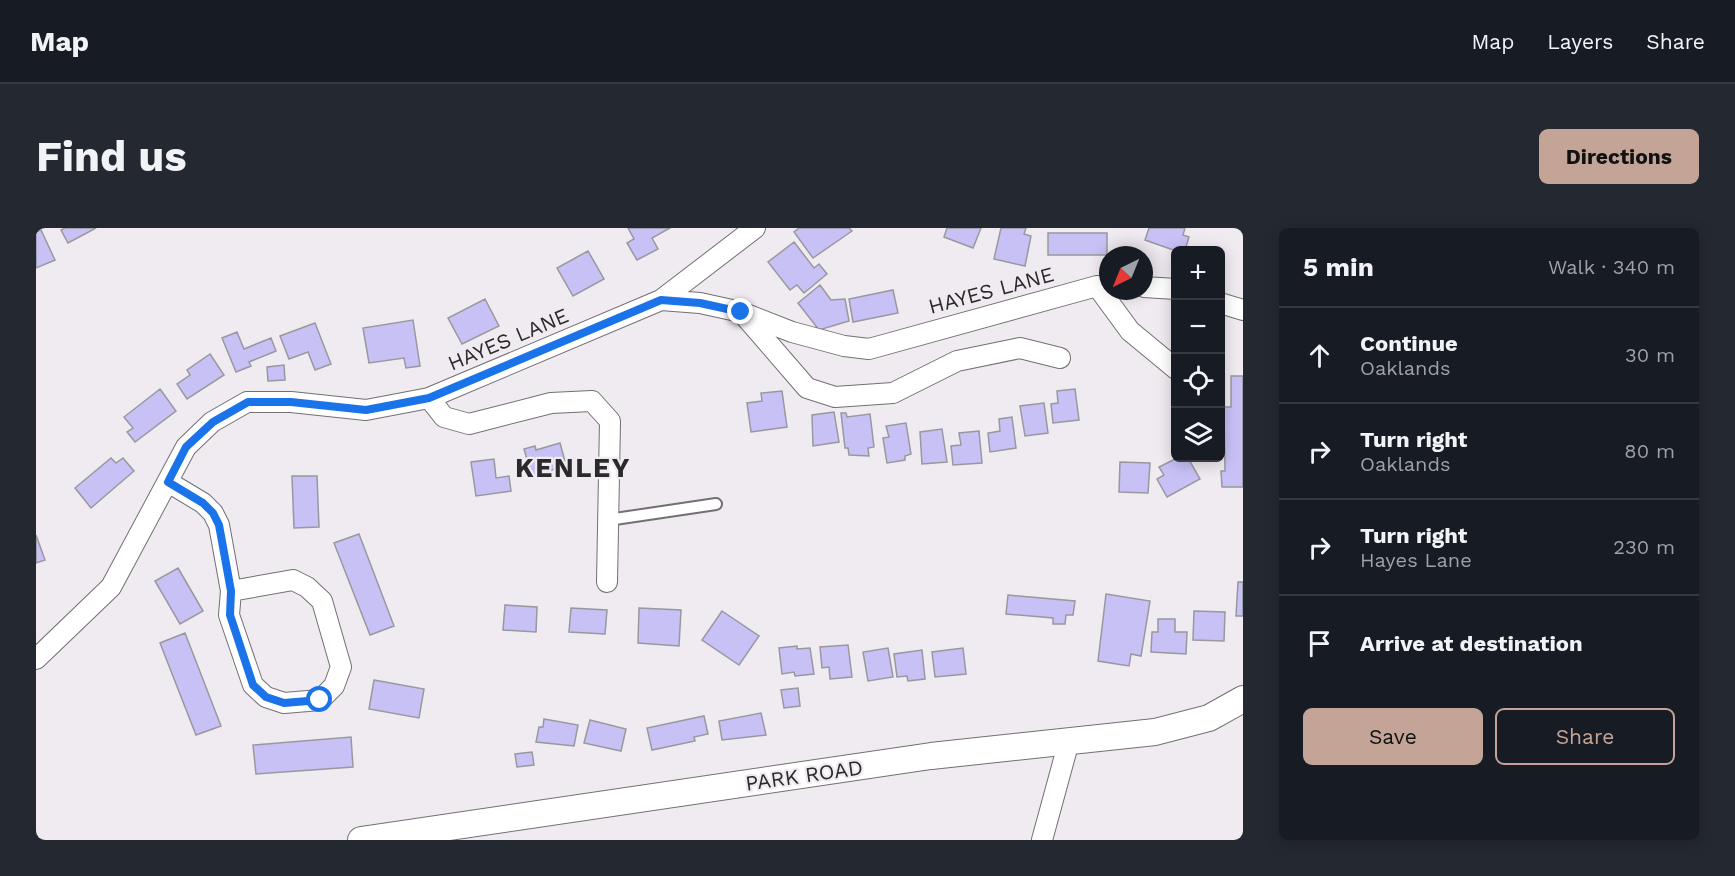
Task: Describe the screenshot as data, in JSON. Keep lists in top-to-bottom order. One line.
{"streets":{"street":["HAYES LANE","PARK ROAD"]},"districts":["KENLEY"],"north":"bottom left","page":{"header":"Map","nav":["Map","Layers","Share"],"buttons":["Directions",["Save","Share"]],"title":"Find us","heading":["5 min","Walk · 340 m"],"map_buttons":["+","−"],"list":[["Continue","Oaklands","30 m"],["Turn right","Oaklands","80 m"],["Turn right","Hayes Lane","230 m"],"Arrive at destination"]}}
